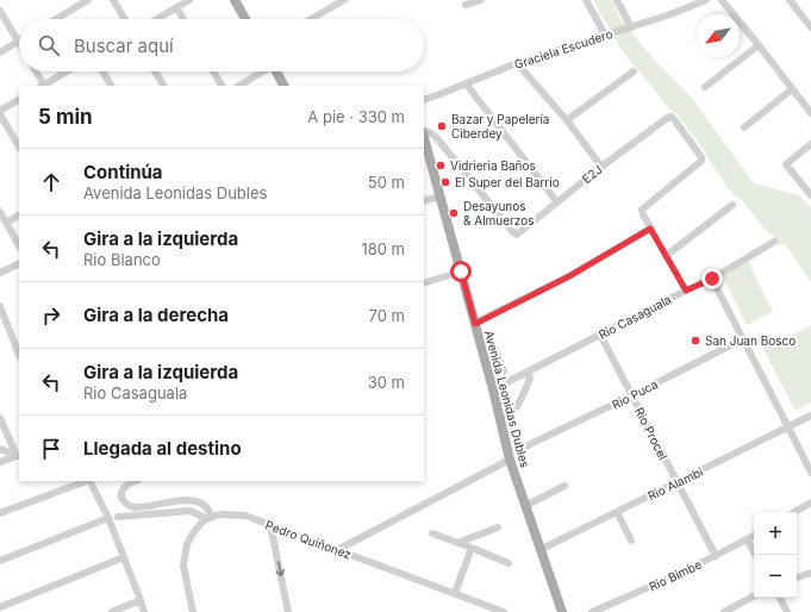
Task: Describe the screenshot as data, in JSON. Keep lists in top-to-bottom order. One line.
{"streets":{"main road":["Avenida Leonidas Dubles"],"street":["Graciela Escudero","E2J","Rio Casaguala","Rio Puca","Rio Procel","Rio Alambi","Pedro Quiñonez","Rio Bimbe"]},"crossings":[["Rio Casaguala","Avenida Leonidas Dubles"],["Rio Casaguala","Rio Procel"],["Rio Puca","Rio Procel"],["Avenida Leonidas Dubles","Rio Alambi"],["Rio Procel","Rio Alambi"],["Rio Procel","Rio Bimbe"]],"places":["Bazar y Papelería Ciberdey","Vidrieria Baños","El Super del Barrio","Desayunos & Almuerzos","San Juan Bosco"],"north":"bottom left","page":{"search":"Buscar aquí","heading":["5 min","A pie · 330 m"],"list":[["Continúa","Avenida Leonidas Dubles","50 m"],["Gira a la izquierda","Rio Blanco","180 m"],["Gira a la derecha","70 m"],["Gira a la izquierda","Rio Casaguala","30 m"],"Llegada al destino"],"map_buttons":["+","−"]}}
